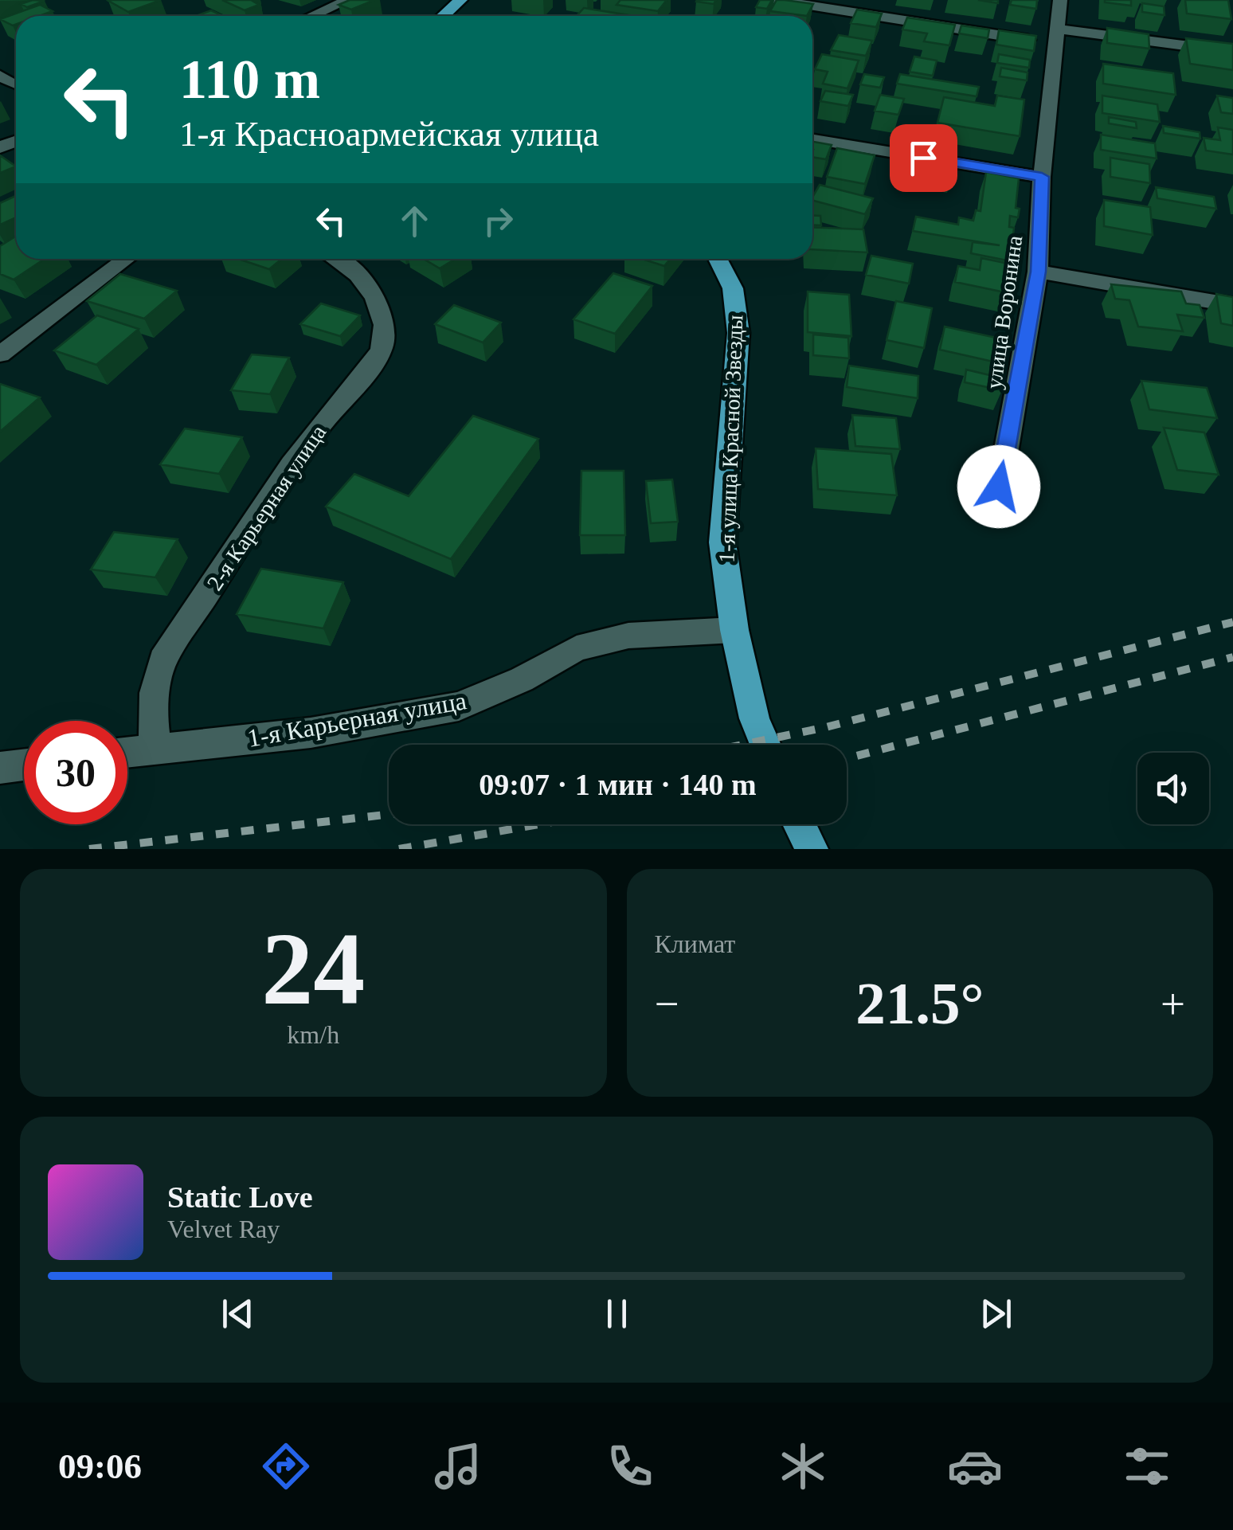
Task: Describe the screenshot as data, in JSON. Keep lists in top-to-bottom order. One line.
{"streets":{"main road":["1-я улица Красной Звезды"],"street":["улица Воронина","2-я Карьерная улица","1-я Карьерная улица"]},"crossings":[["1-я улица Красной Звезды","1-я Карьерная улица"],["2-я Карьерная улица","1-я Карьерная улица"]],"page":{"turn":["110 m","1-я Красноармейская улица"],"limit":"30","trip":"09:07 · 1 мин · 140 m","tile":[["24","km/h"],"Климат"],"heat":["−","21.5°","+"],"song":["Static Love","Velvet Ray"],"tabs":"09:06"}}
